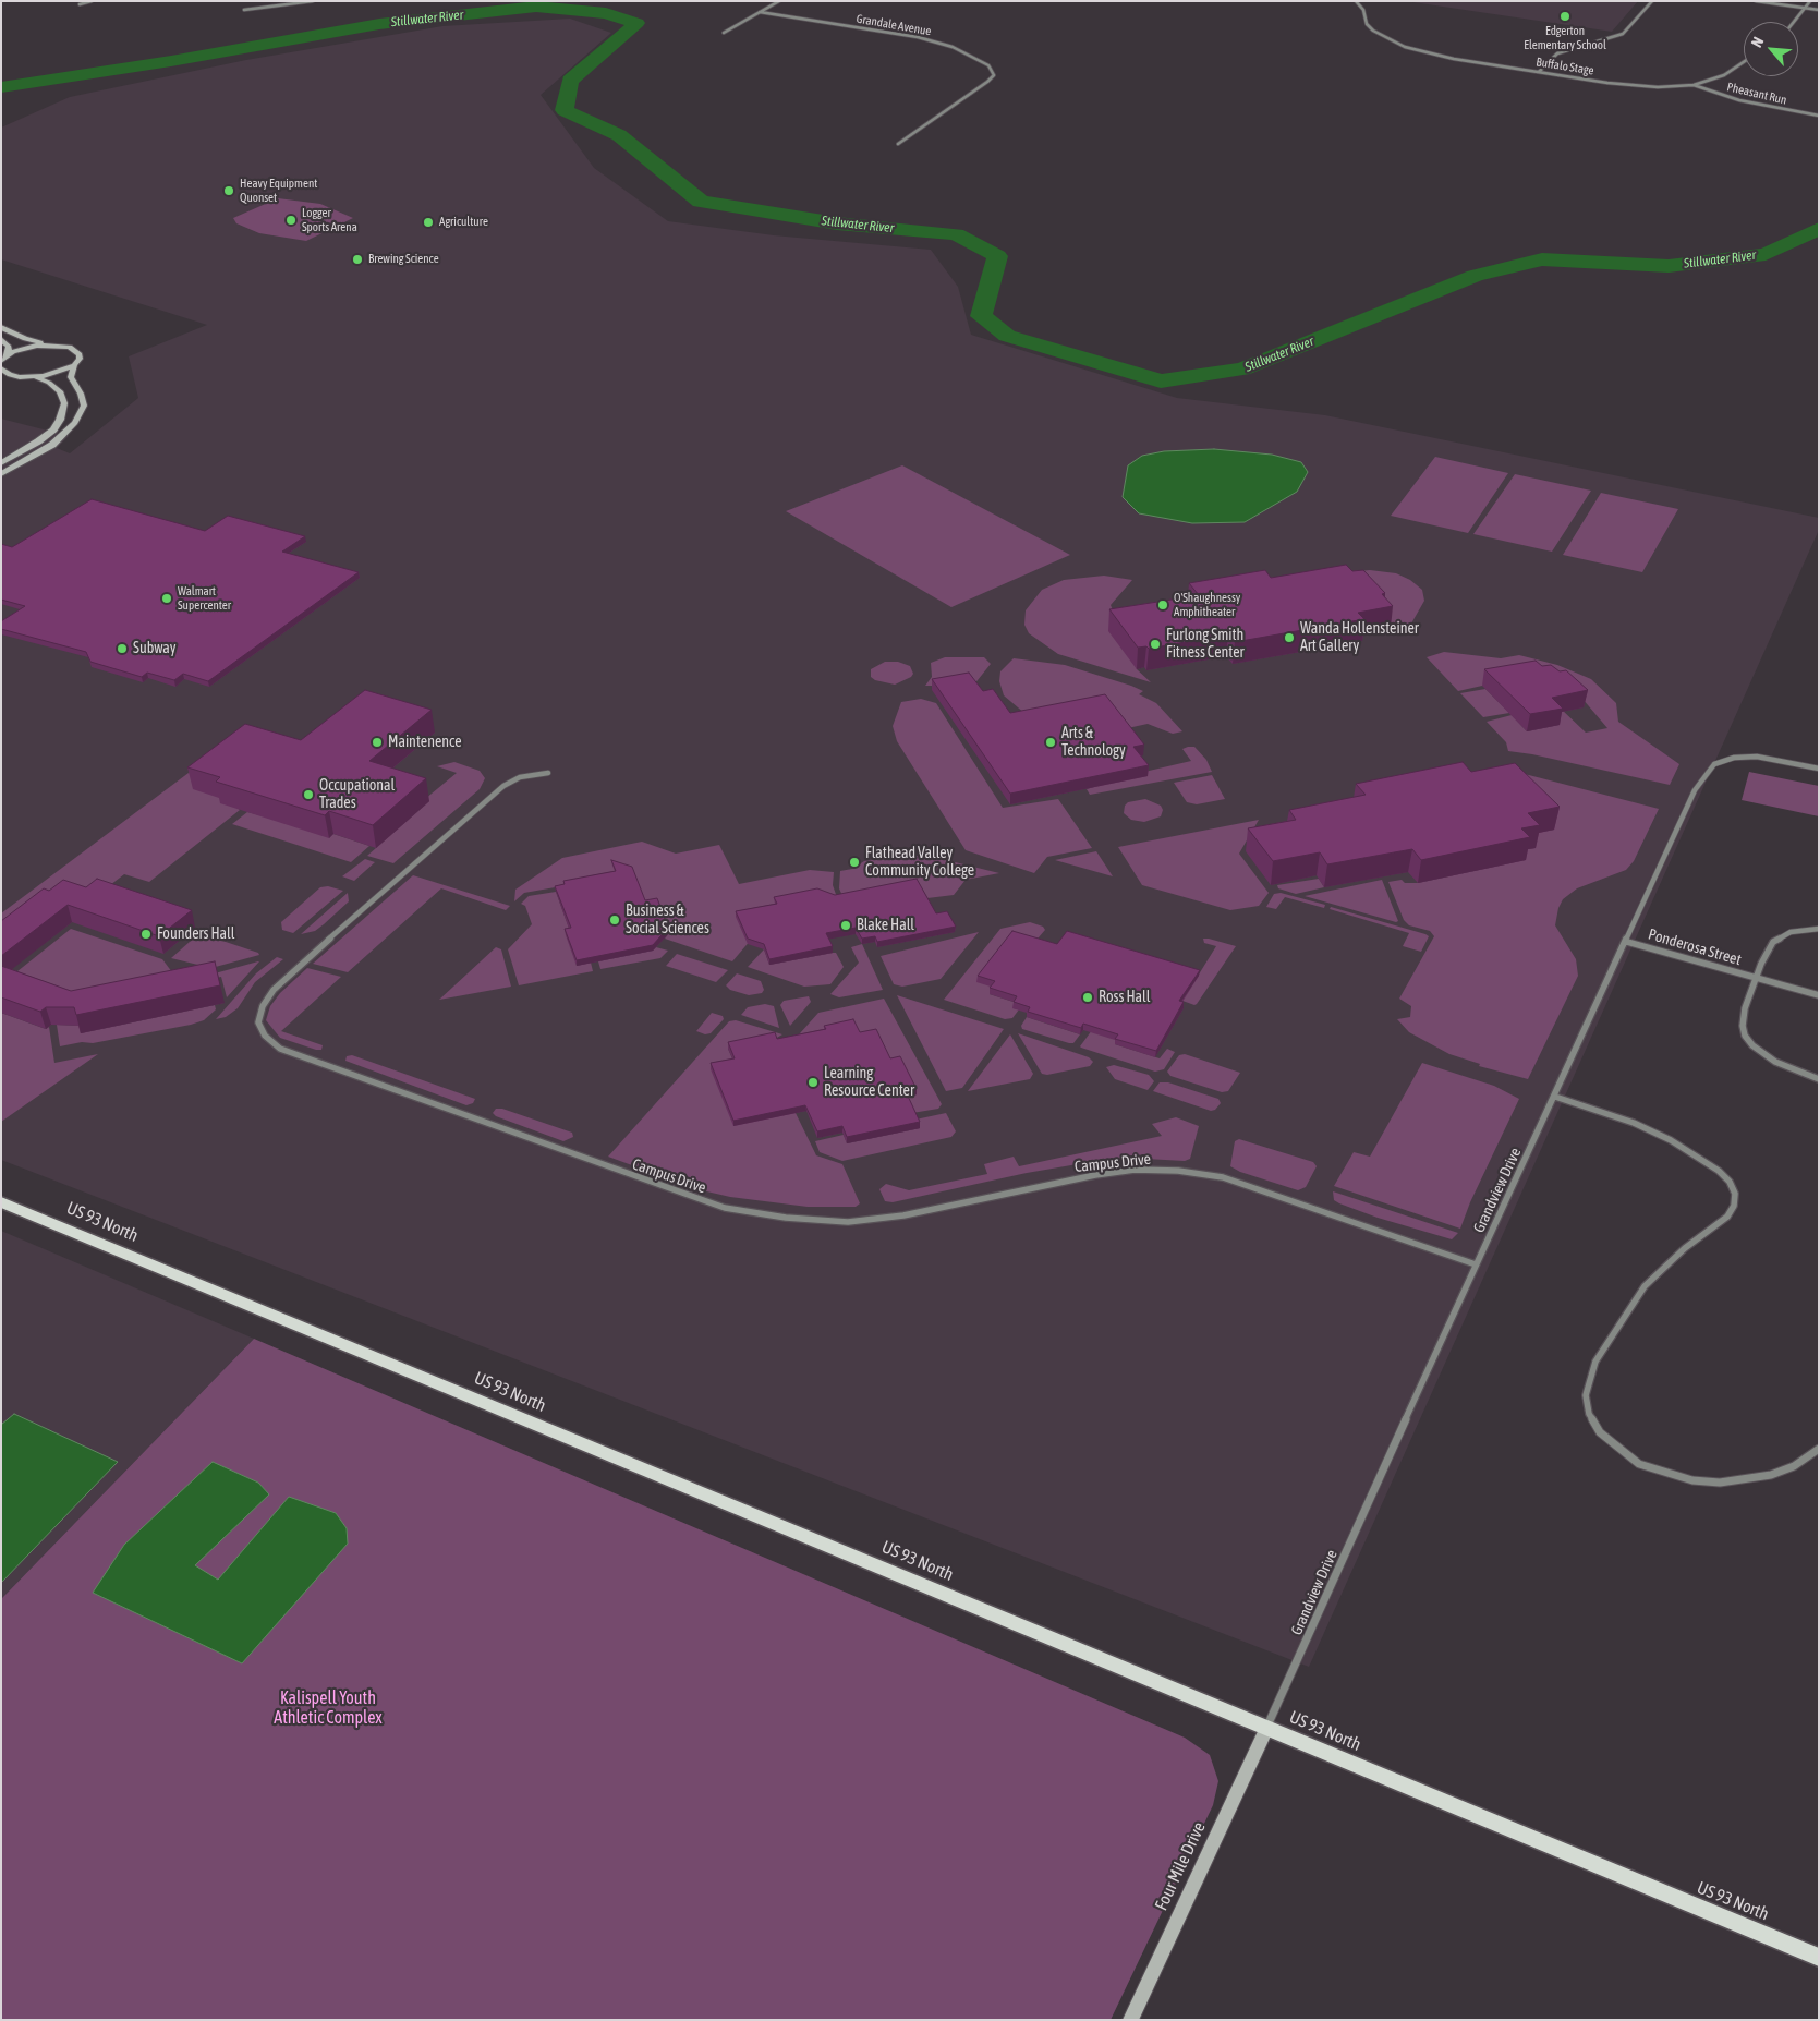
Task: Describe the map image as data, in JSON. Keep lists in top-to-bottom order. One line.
{"streets":{"main road":["US 93 North","Four Mile Drive"],"street":["Grandale Avenue","Buffalo Stage","Pheasant Run","Ponderosa Street","Campus Drive","Grandview Drive"]},"crossings":[["Buffalo Stage","Pheasant Run"],["Ponderosa Street","Grandview Drive"],["Campus Drive","Grandview Drive"],["Grandview Drive","US 93 North"],["Grandview Drive","Four Mile Drive"],["US 93 North","Four Mile Drive"]],"water":["Stillwater River"],"parks":["Kalispell Youth Athletic Complex"],"places":["Edgerton Elementary School","Heavy Equipment Quonset","Logger Sports Arena","Agriculture","Brewing Science","Walmart Supercenter","O'Shaughnessy Amphitheater","Wanda Hollensteiner Art Gallery","Furlong Smith Fitness Center","Subway","Maintenence","Arts & Technology","Occupational Trades","Flathead Valley Community College","Business & Social Sciences","Blake Hall","Founders Hall","Ross Hall","Learning Resource Center"],"north":"top left"}
